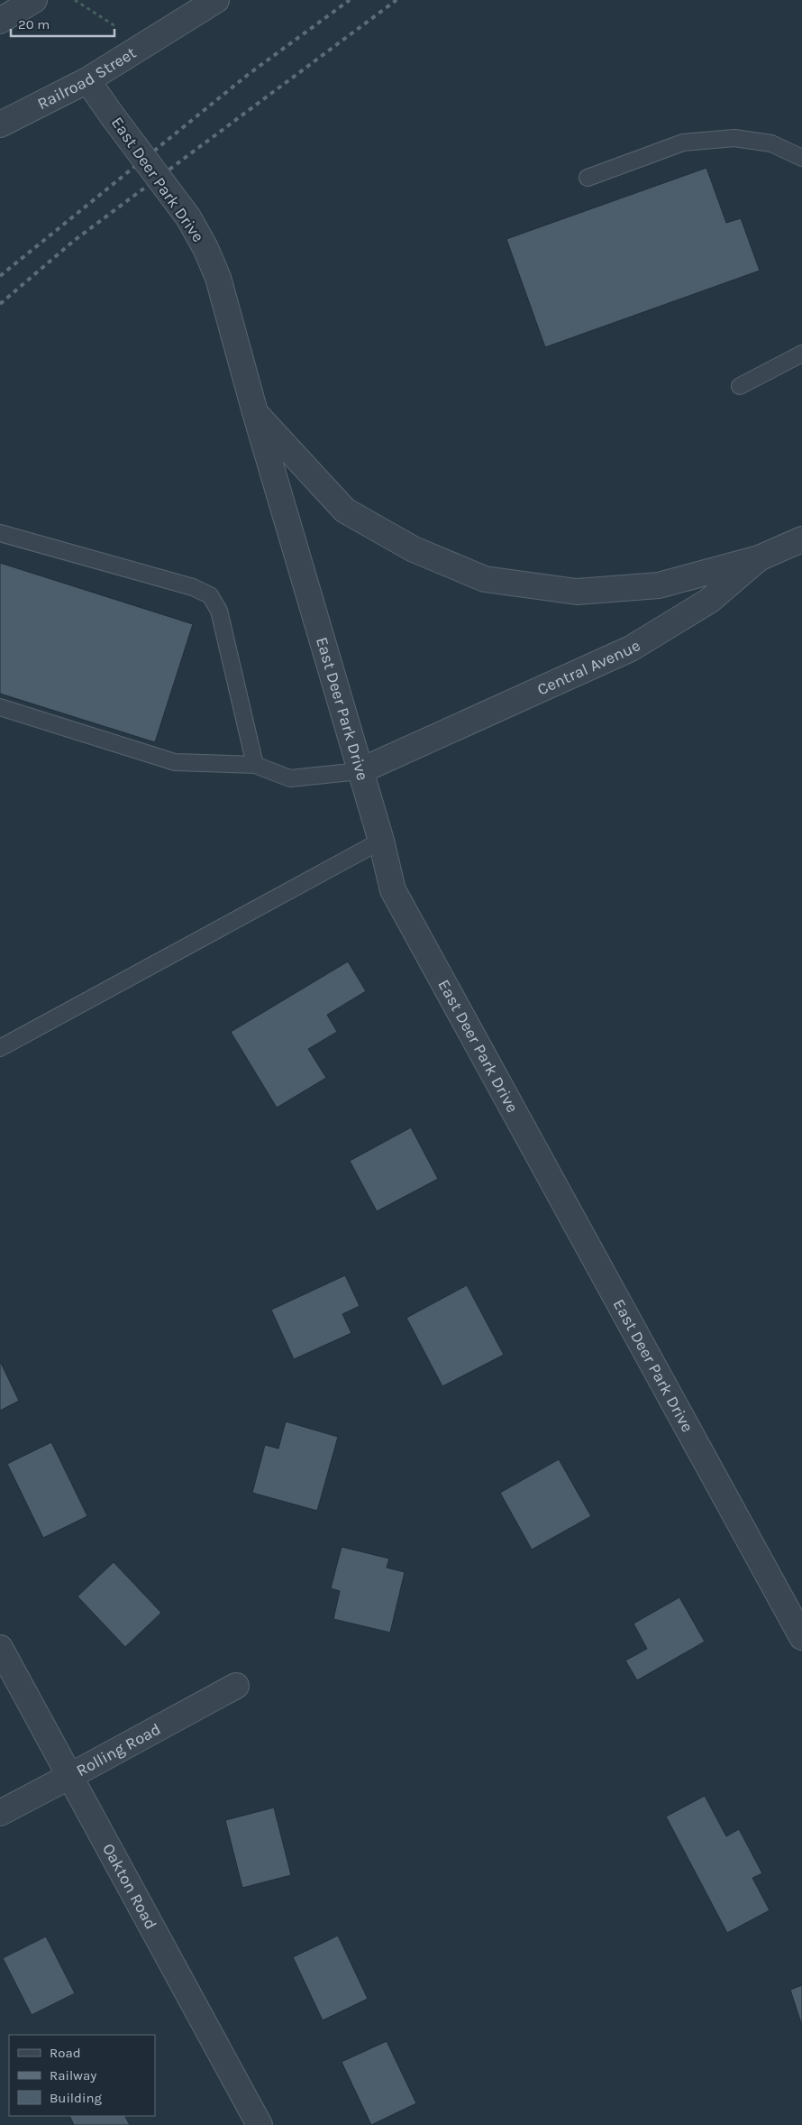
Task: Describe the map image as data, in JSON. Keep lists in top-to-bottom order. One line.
{"streets":{"street":["Railroad Street","East Deer Park Drive","Central Avenue","Rolling Road","Oakton Road"]},"crossings":[["Railroad Street","East Deer Park Drive"],["East Deer Park Drive","Central Avenue"],["Rolling Road","Oakton Road"]],"legend":["Road","Railway","Building"],"scale_bar":"20 m"}
